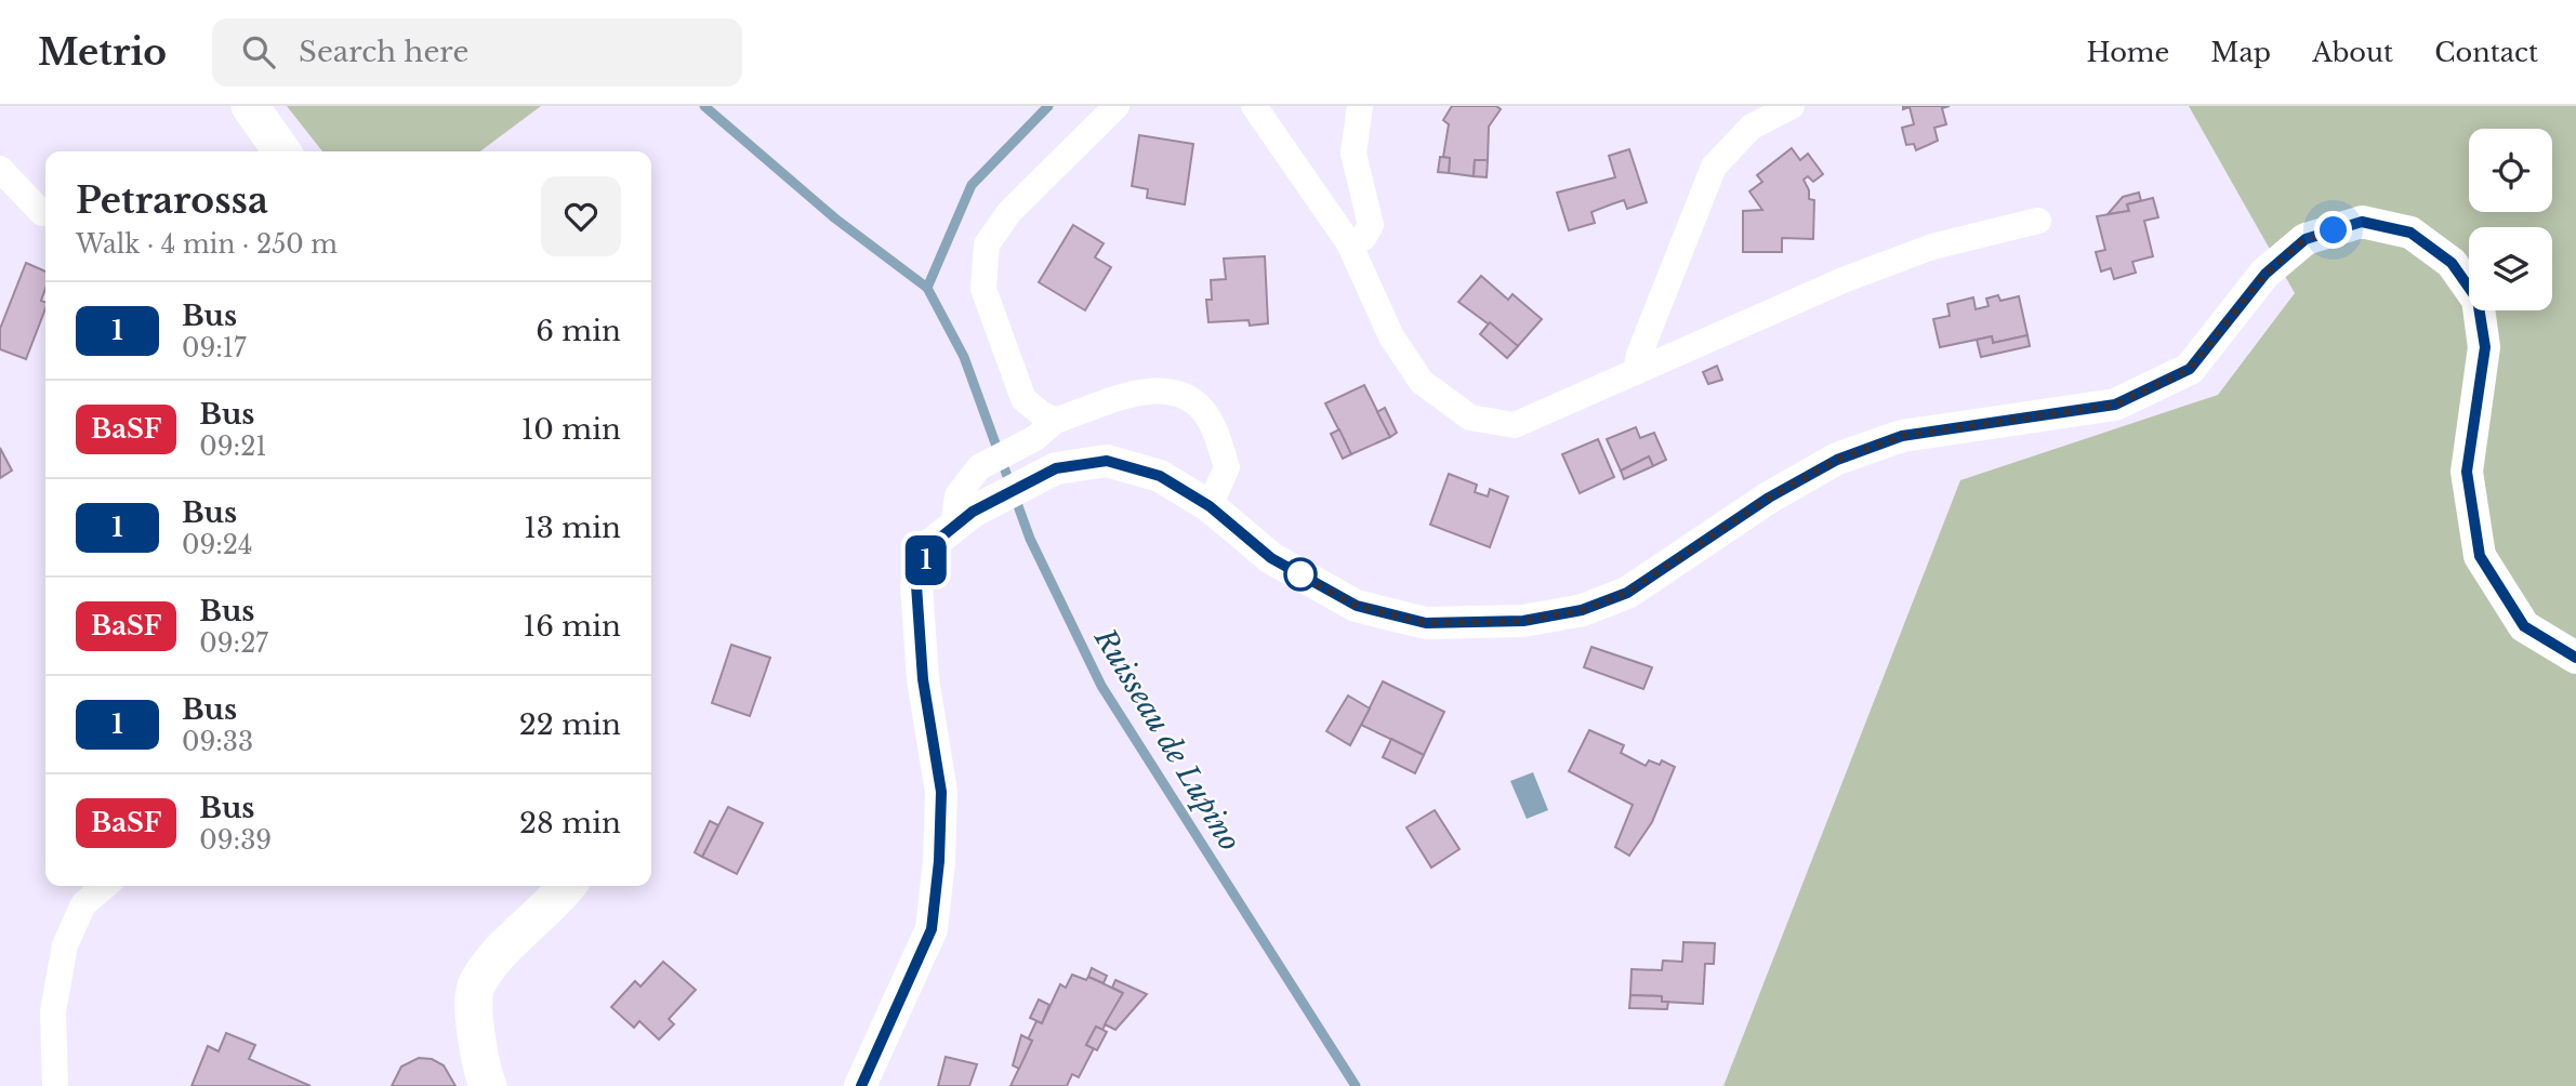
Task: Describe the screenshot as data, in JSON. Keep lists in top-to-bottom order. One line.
{"water":["Ruisseau de Lupino"],"lines":["bus line 1"],"page":{"header":"Metrio","search":"Search here","nav":["Home","Map","About","Contact"],"on_map":"1","heading":["Petrarossa","Walk · 4 min · 250 m"],"list":[{"mark":"1","name":"Bus","note":"09:17","value":"6 min"},{"mark":"BaSF","name":"Bus","note":"09:21","value":"10 min"},{"mark":"1","name":"Bus","note":"09:24","value":"13 min"},{"mark":"BaSF","name":"Bus","note":"09:27","value":"16 min"},{"mark":"1","name":"Bus","note":"09:33","value":"22 min"},{"mark":"BaSF","name":"Bus","note":"09:39","value":"28 min"}]}}
